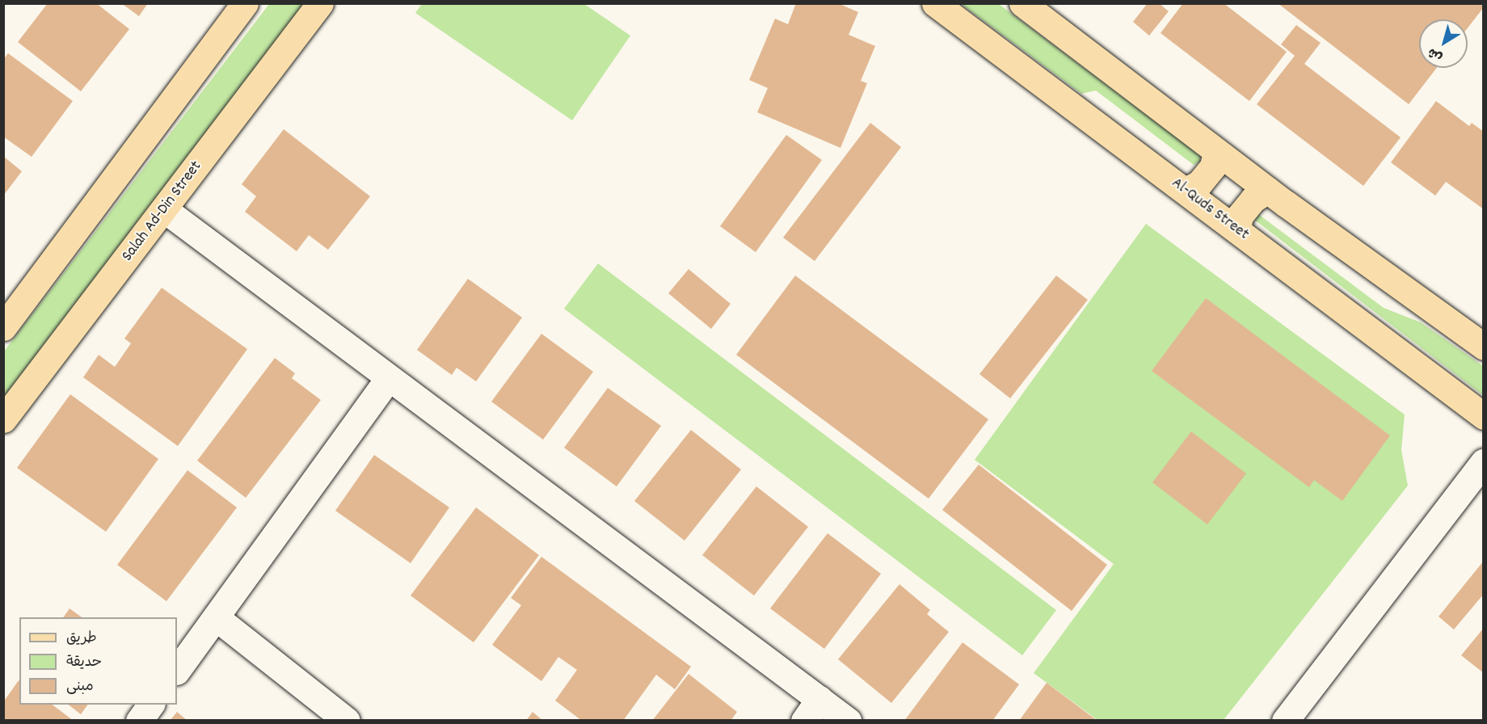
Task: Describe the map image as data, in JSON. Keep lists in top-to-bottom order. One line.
{"streets":{"main road":["Al-Quds Street","Salah Ad-Din Street"]},"legend":["طريق","حديقة","مبنى"],"north":"bottom left"}
